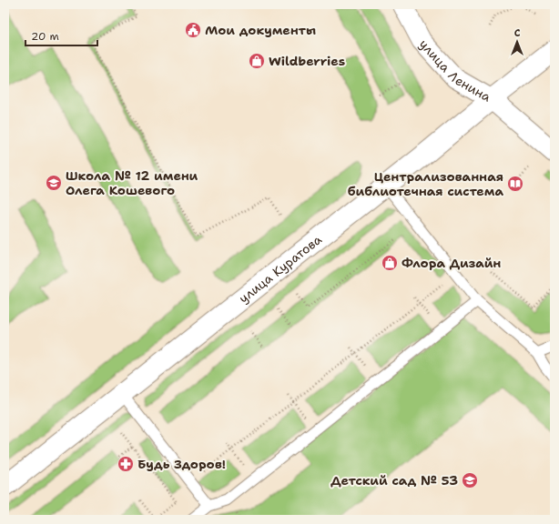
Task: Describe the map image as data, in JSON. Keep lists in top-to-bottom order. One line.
{"streets":{"street":["улица Ленина","улица Куратова"]},"crossings":[["улица Ленина","улица Куратова"]],"places":{"public building":["Мои документы"],"shop":["Wildberries","Флора Дизайн"],"school or university":["Школа № 12 имени Олега Кошевого","Детский сад № 53"],"library":["Централизованная библиотечная система"],"pharmacy":["Будь Здоров!"]},"scale_bar":"20 m","north":"top"}
